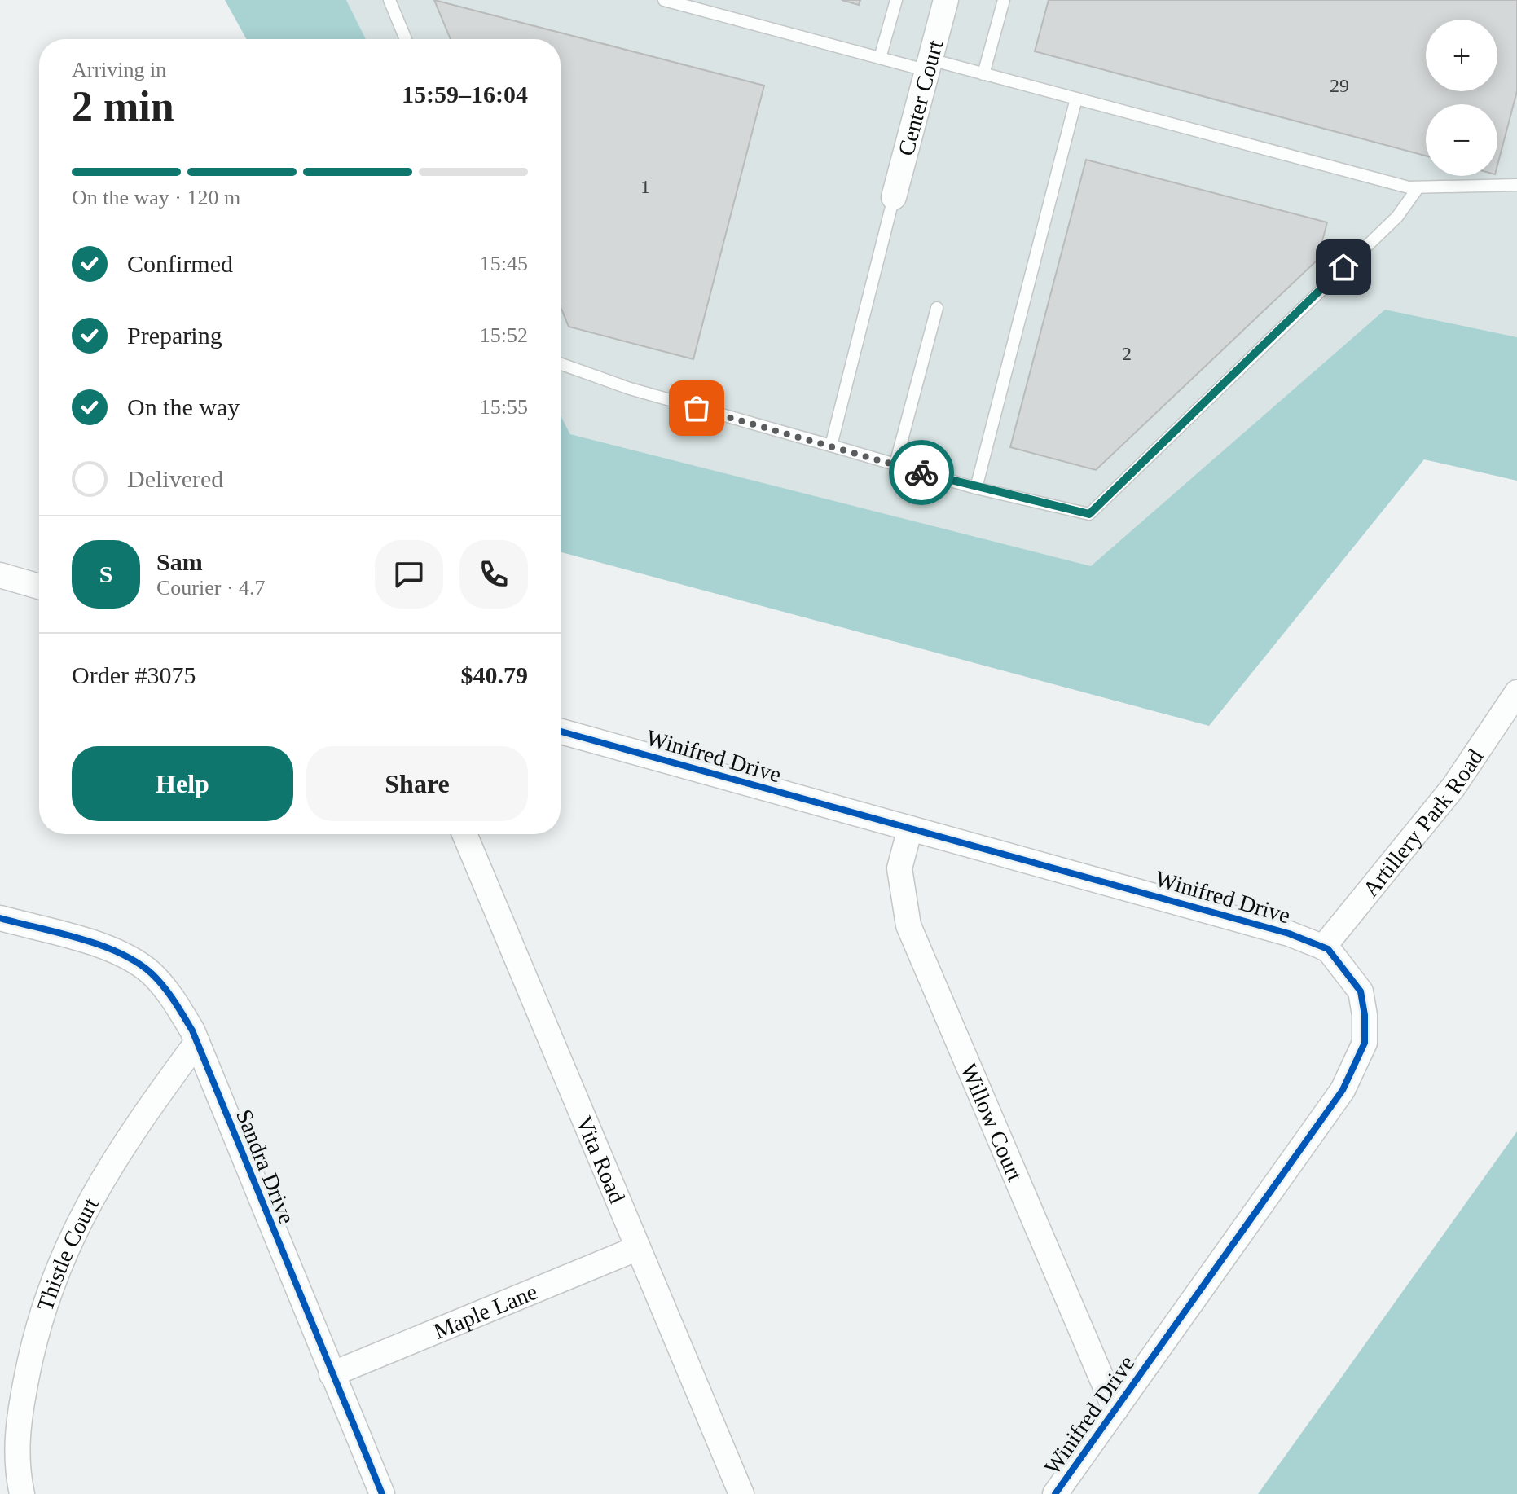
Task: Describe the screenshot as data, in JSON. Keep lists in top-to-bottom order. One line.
{"streets":{"street":["Center Court","Winifred Drive","Artillery Park Road","Willow Court","Vita Road","Sandra Drive","Thistle Court","Maple Lane"]},"crossings":[["Winifred Drive","Artillery Park Road"],["Winifred Drive","Willow Court"],["Vita Road","Maple Lane"],["Sandra Drive","Thistle Court"],["Sandra Drive","Maple Lane"]],"house_numbers":["29","1","2"],"page":{"map_buttons":["+","−"],"heading":["2 min","Arriving in","15:59–16:04"],"panel":["Sam","Courier · 4.7","Order #3075","$40.79"],"bar":"On the way · 120 m","list":[["Confirmed","15:45"],["Preparing","15:52"],["On the way","15:55"],"Delivered"],"round":"S","buttons":["Help","Share"]}}
